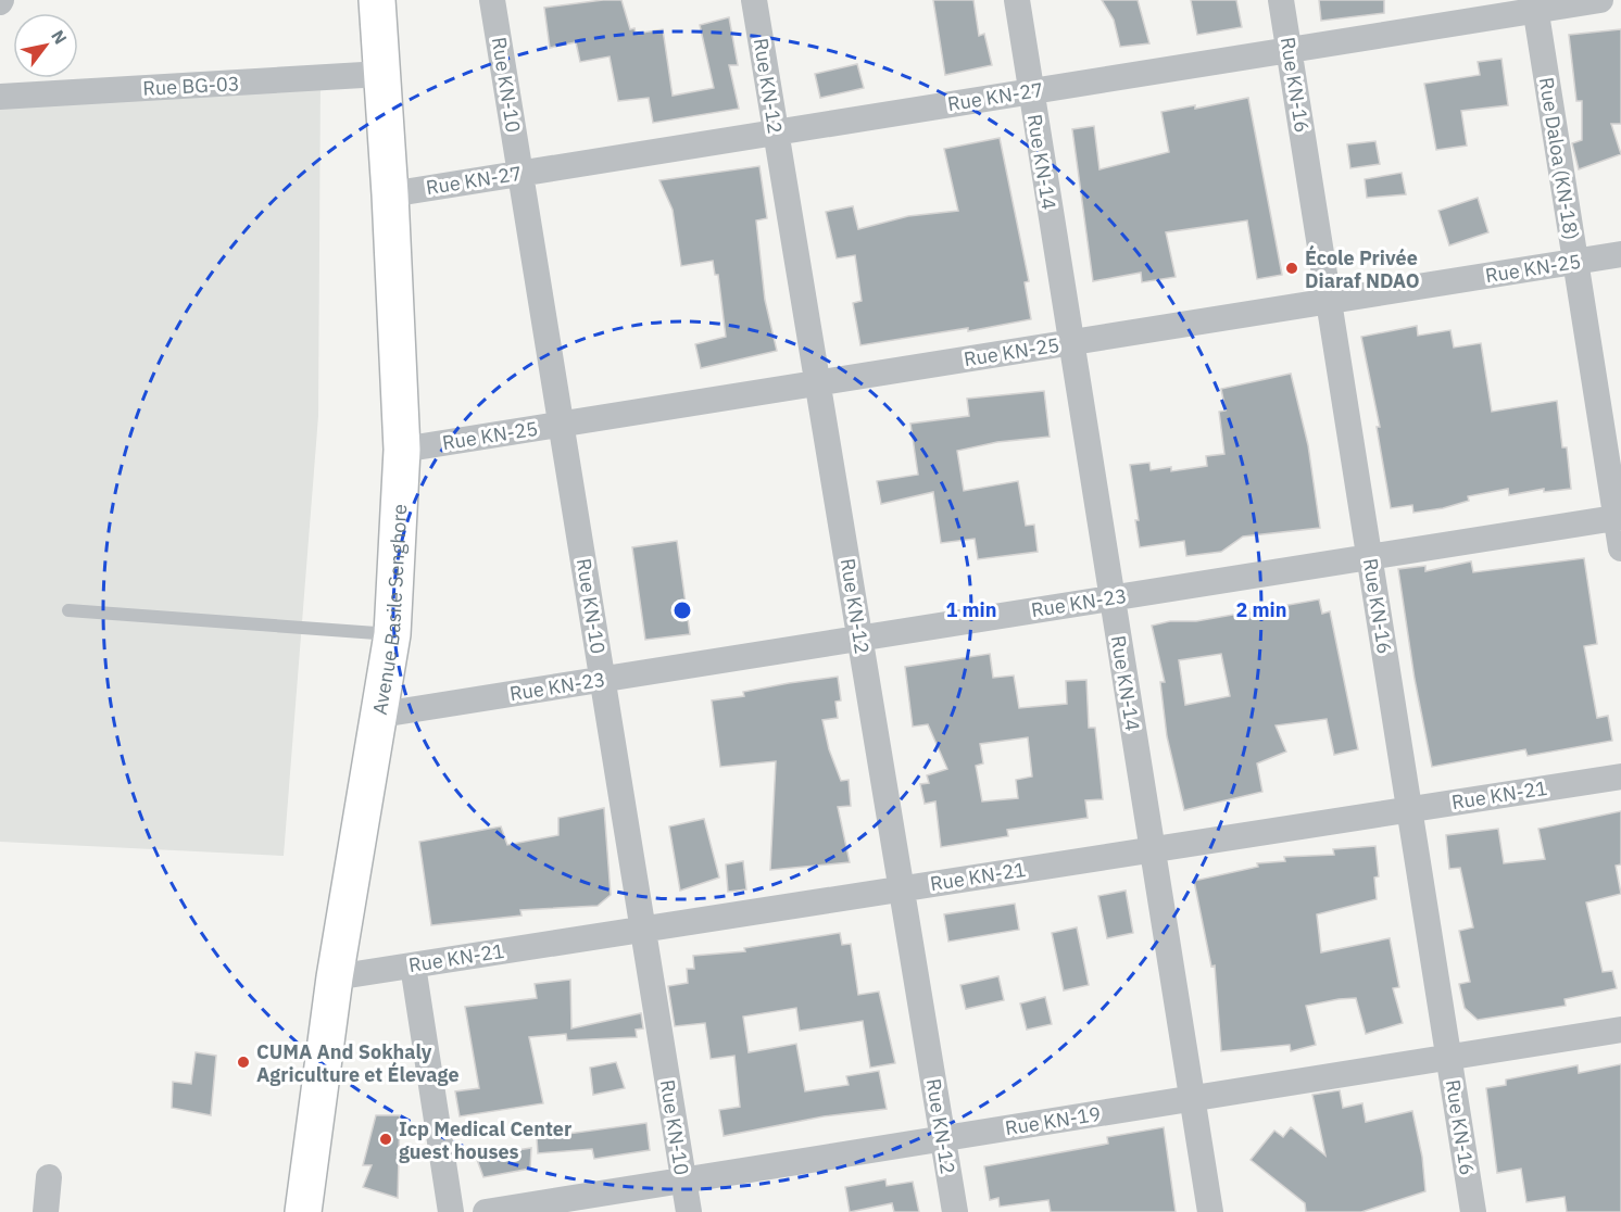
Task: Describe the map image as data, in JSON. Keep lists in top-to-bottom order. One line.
{"streets":{"highway":["Avenue Basile Senghore"],"street":["Rue KN-10","Rue KN-16","Rue BG-03","Rue KN-12","Rue KN-27","Rue Daloa (KN-18)","Rue KN-14","Rue KN-25","Rue KN-23","Rue KN-21","Rue KN-19"]},"crossings":[["Rue KN-10","Rue KN-27"],["Rue KN-10","Rue KN-25"],["Rue KN-10","Rue KN-23"],["Rue KN-10","Rue KN-21"],["Rue KN-10","Rue KN-19"],["Rue KN-16","Rue KN-27"],["Rue KN-16","Rue KN-25"],["Rue KN-16","Rue KN-23"],["Rue KN-16","Rue KN-21"],["Rue KN-16","Rue KN-19"],["Rue BG-03","Avenue Basile Senghore"],["Rue KN-12","Rue KN-27"],["Rue KN-12","Rue KN-25"],["Rue KN-12","Rue KN-23"],["Rue KN-12","Rue KN-21"],["Rue KN-12","Rue KN-19"],["Rue KN-27","Rue Daloa (KN-18)"],["Rue KN-27","Rue KN-14"],["Rue KN-27","Avenue Basile Senghore"],["Rue Daloa (KN-18)","Rue KN-25"],["Rue Daloa (KN-18)","Rue KN-23"],["Rue KN-14","Rue KN-25"],["Rue KN-14","Rue KN-23"],["Rue KN-14","Rue KN-21"],["Rue KN-14","Rue KN-19"],["Rue KN-25","Avenue Basile Senghore"],["Rue KN-23","Avenue Basile Senghore"],["Avenue Basile Senghore","Rue KN-21"]],"places":["École Privée Diaraf NDAO","CUMA And Sokhaly Agriculture et Élevage","Icp Medical Center guest houses"],"north":"top right","rings":["1 min","2 min"]}
